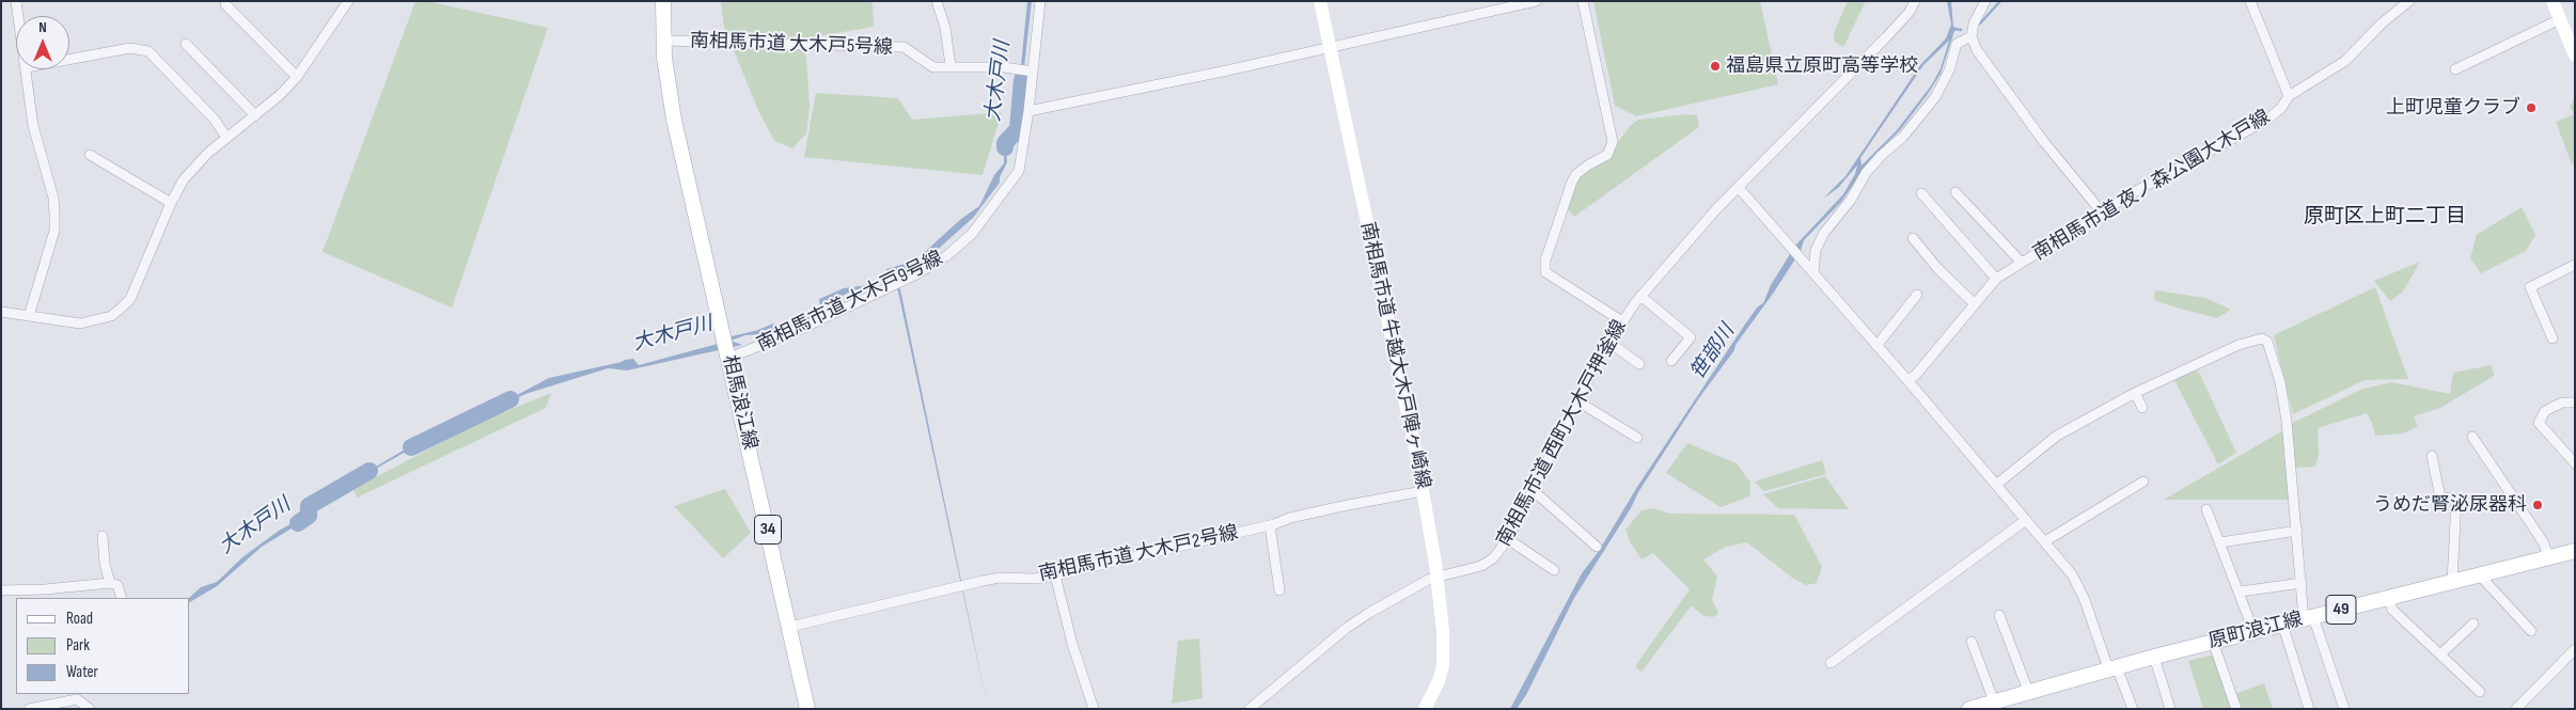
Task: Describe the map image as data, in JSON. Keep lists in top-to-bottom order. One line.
{"streets":{"main road":["相馬浪江線","34","49","原町浪江線"],"street":["南相馬市道 大木戸5号線","南相馬市道 夜ノ森公園大木戸線","南相馬市道 大木戸9号線","南相馬市道 牛越大木戸陣ヶ崎線","南相馬市道 西町大木戸押釜線","南相馬市道 大木戸2号線"]},"crossings":[["南相馬市道 大木戸5号線","南相馬市道 大木戸9号線"],["南相馬市道 大木戸5号線","相馬浪江線"],["南相馬市道 大木戸9号線","相馬浪江線"],["南相馬市道 牛越大木戸陣ヶ崎線","南相馬市道 西町大木戸押釜線"],["南相馬市道 牛越大木戸陣ヶ崎線","南相馬市道 大木戸2号線"],["相馬浪江線","南相馬市道 大木戸2号線"]],"districts":["原町区上町二丁目"],"water":["大木戸川","笹部川"],"places":["福島県立原町高等学校","上町児童クラブ","うめだ腎泌尿器科"],"legend":["Road","Park","Water"],"north":"top"}
